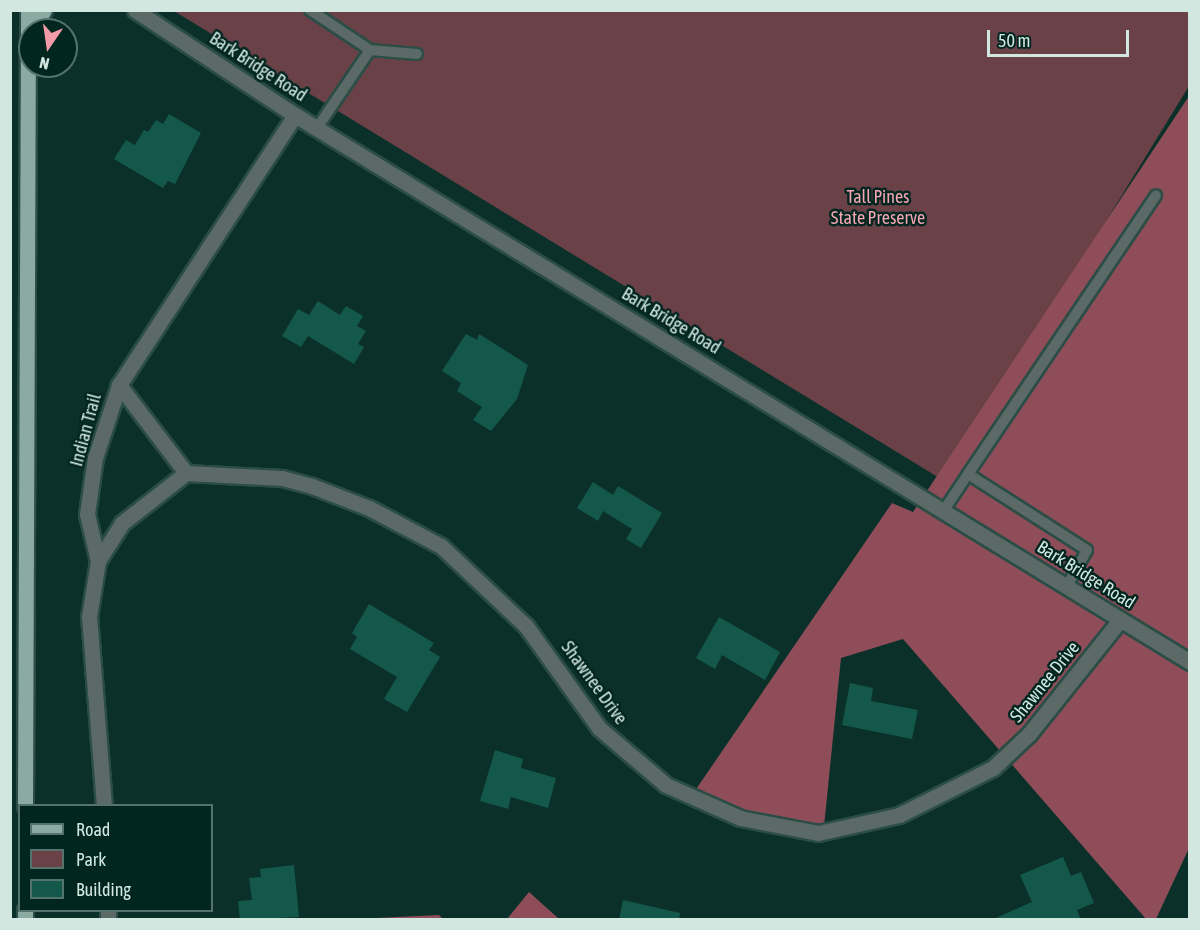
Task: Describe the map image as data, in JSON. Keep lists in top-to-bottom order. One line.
{"streets":{"street":["Bark Bridge Road","Indian Trail","Shawnee Drive"]},"crossings":[["Bark Bridge Road","Indian Trail"],["Bark Bridge Road","Shawnee Drive"]],"parks":["Tall Pines State Preserve"],"legend":["Road","Park","Building"],"scale_bar":"50 m","north":"bottom"}
